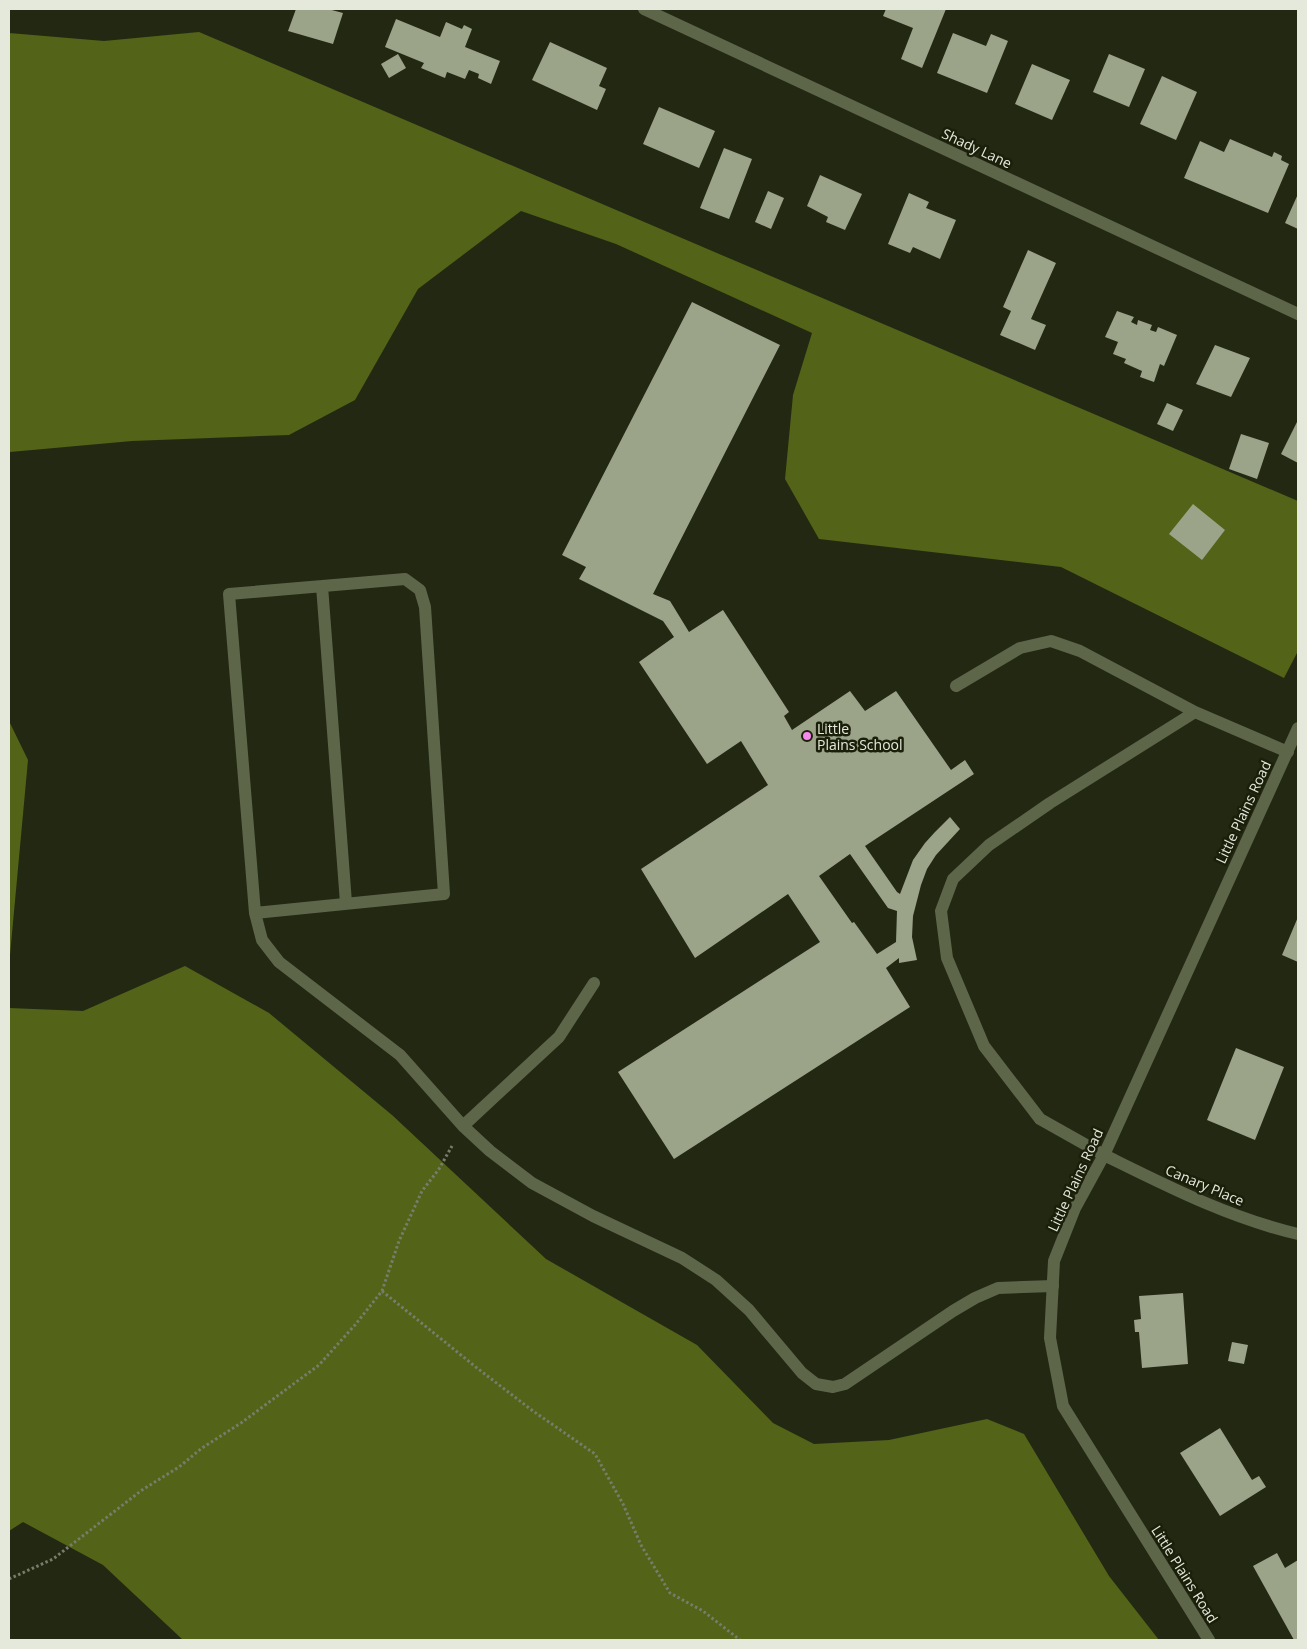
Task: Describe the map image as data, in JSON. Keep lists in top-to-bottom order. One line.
{"streets":{"street":["Shady Lane","Little Plains Road","Canary Place"]},"crossings":[["Little Plains Road","Canary Place"]],"places":["Little Plains School"]}
